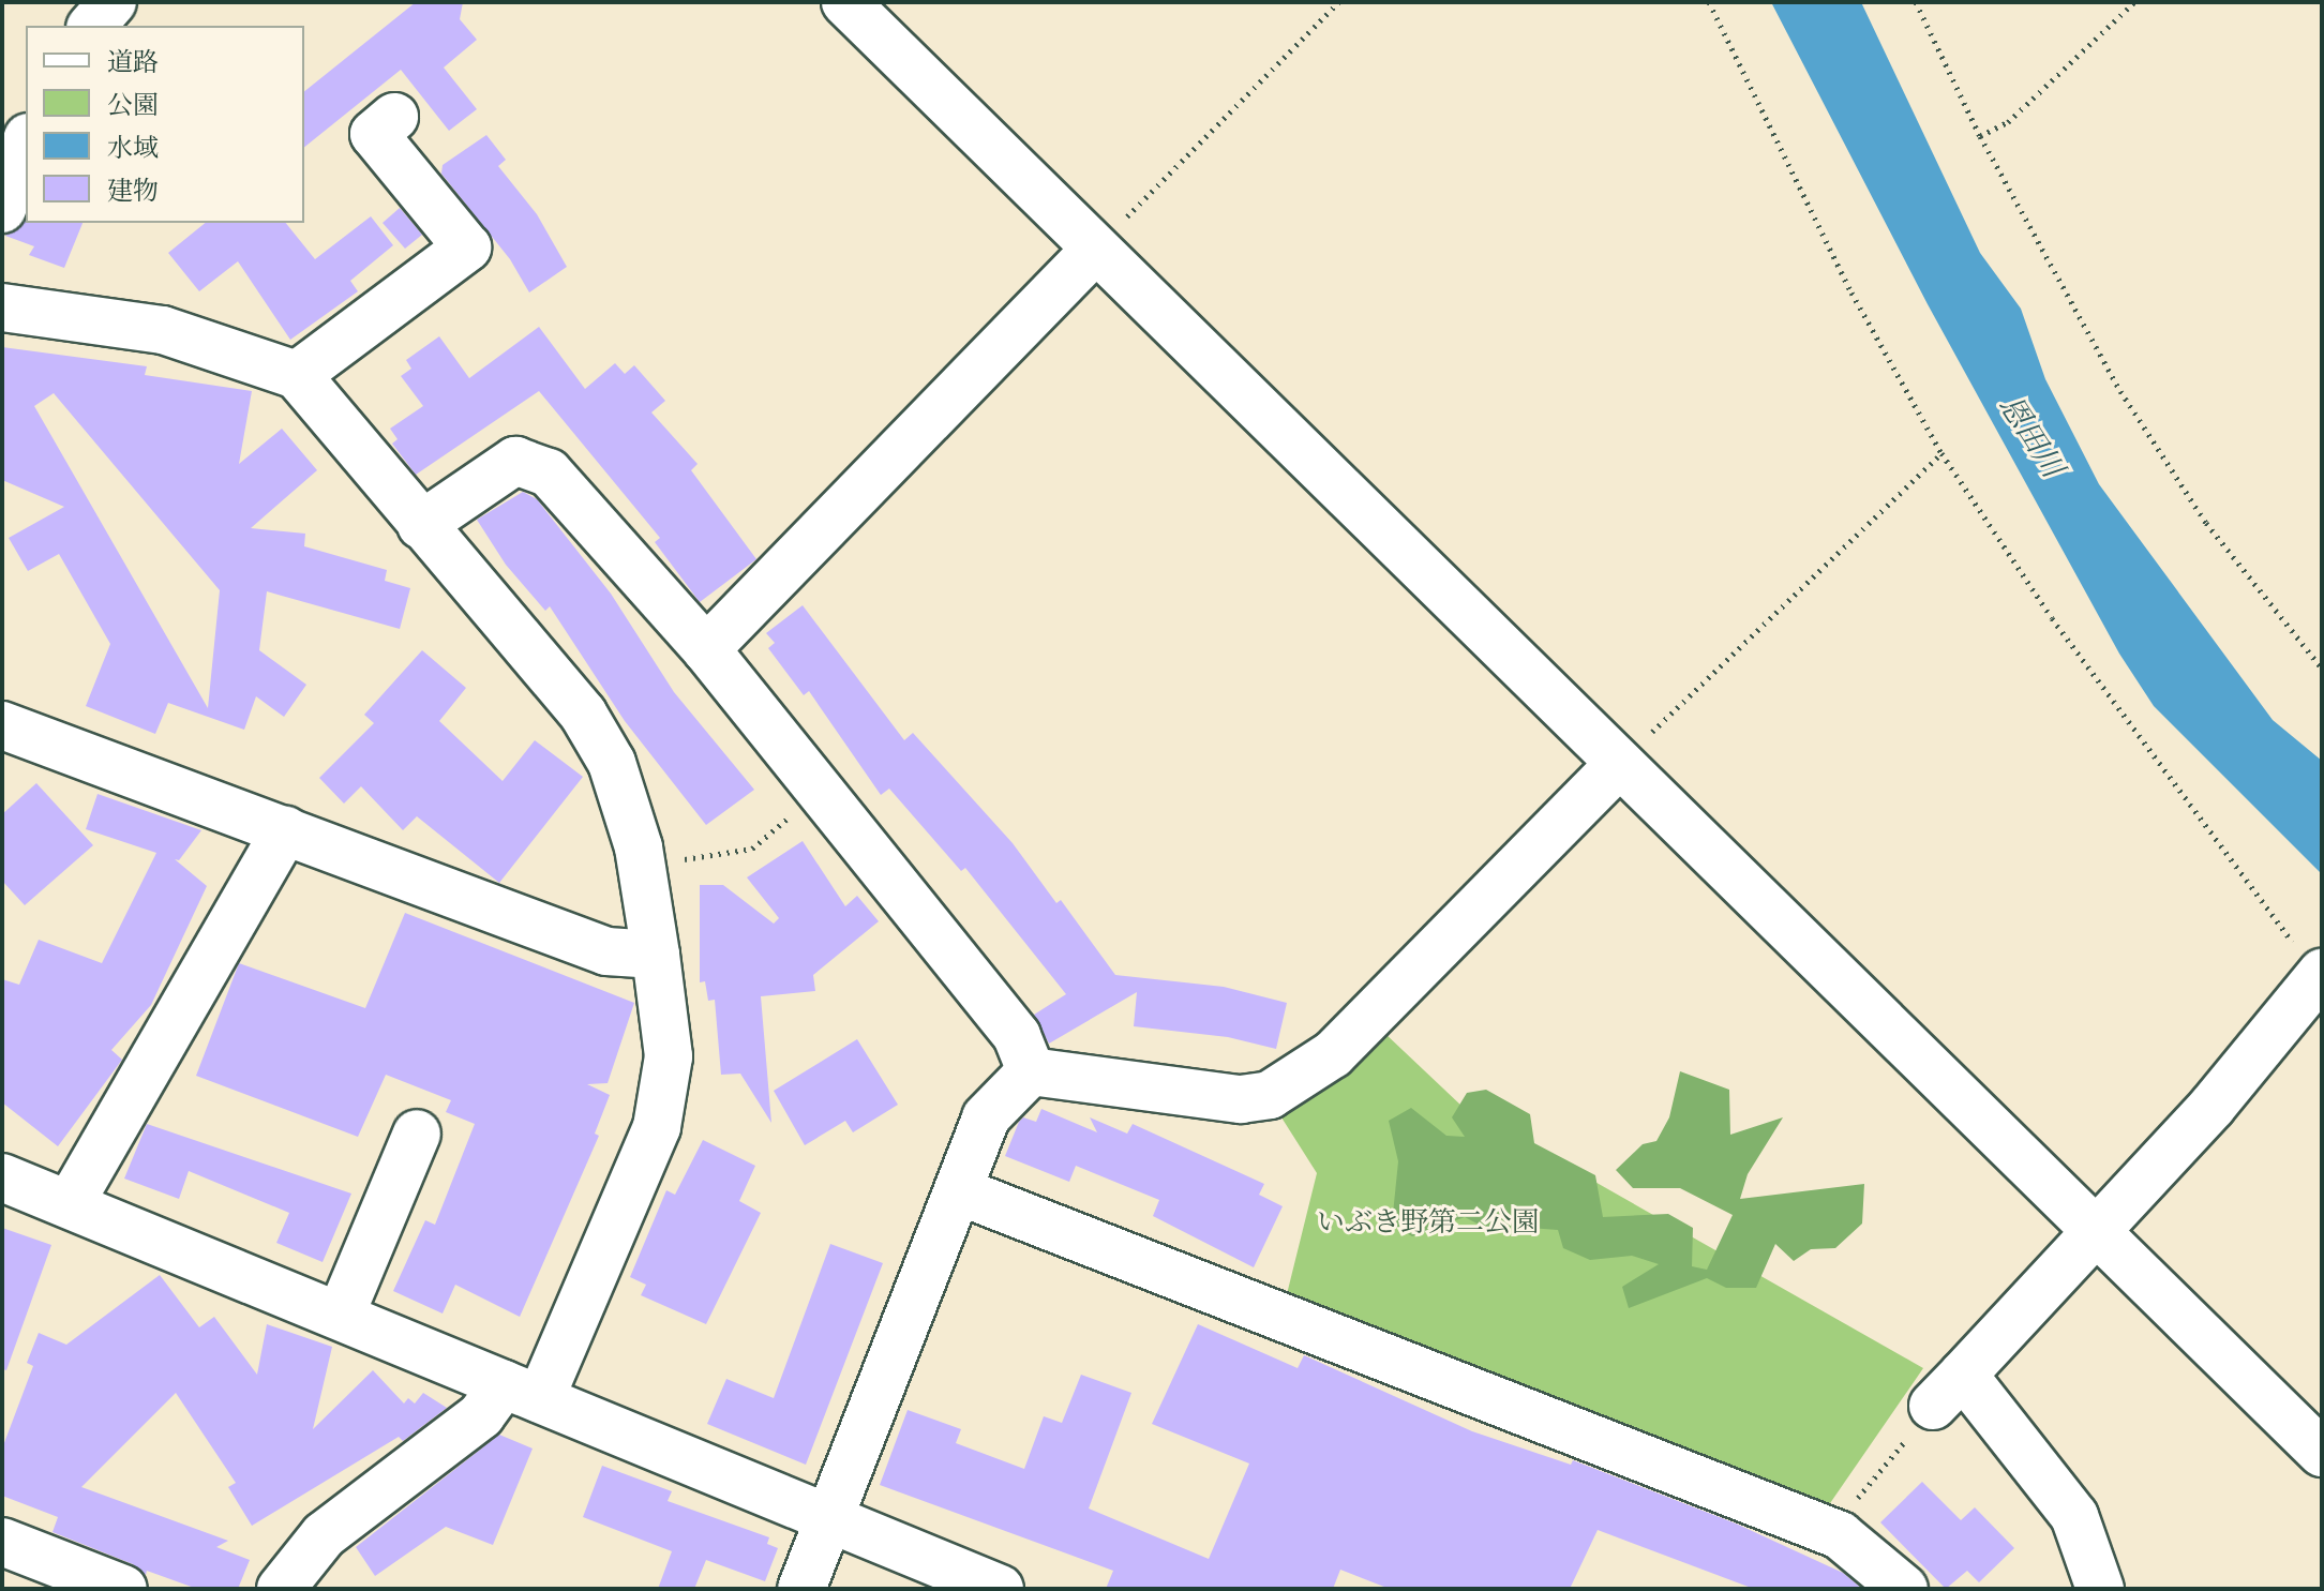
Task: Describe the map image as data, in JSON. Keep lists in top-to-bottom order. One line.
{"water":["恩田川"],"parks":["いぶき野第二公園"],"legend":["道路","公園","水域","建物"]}
